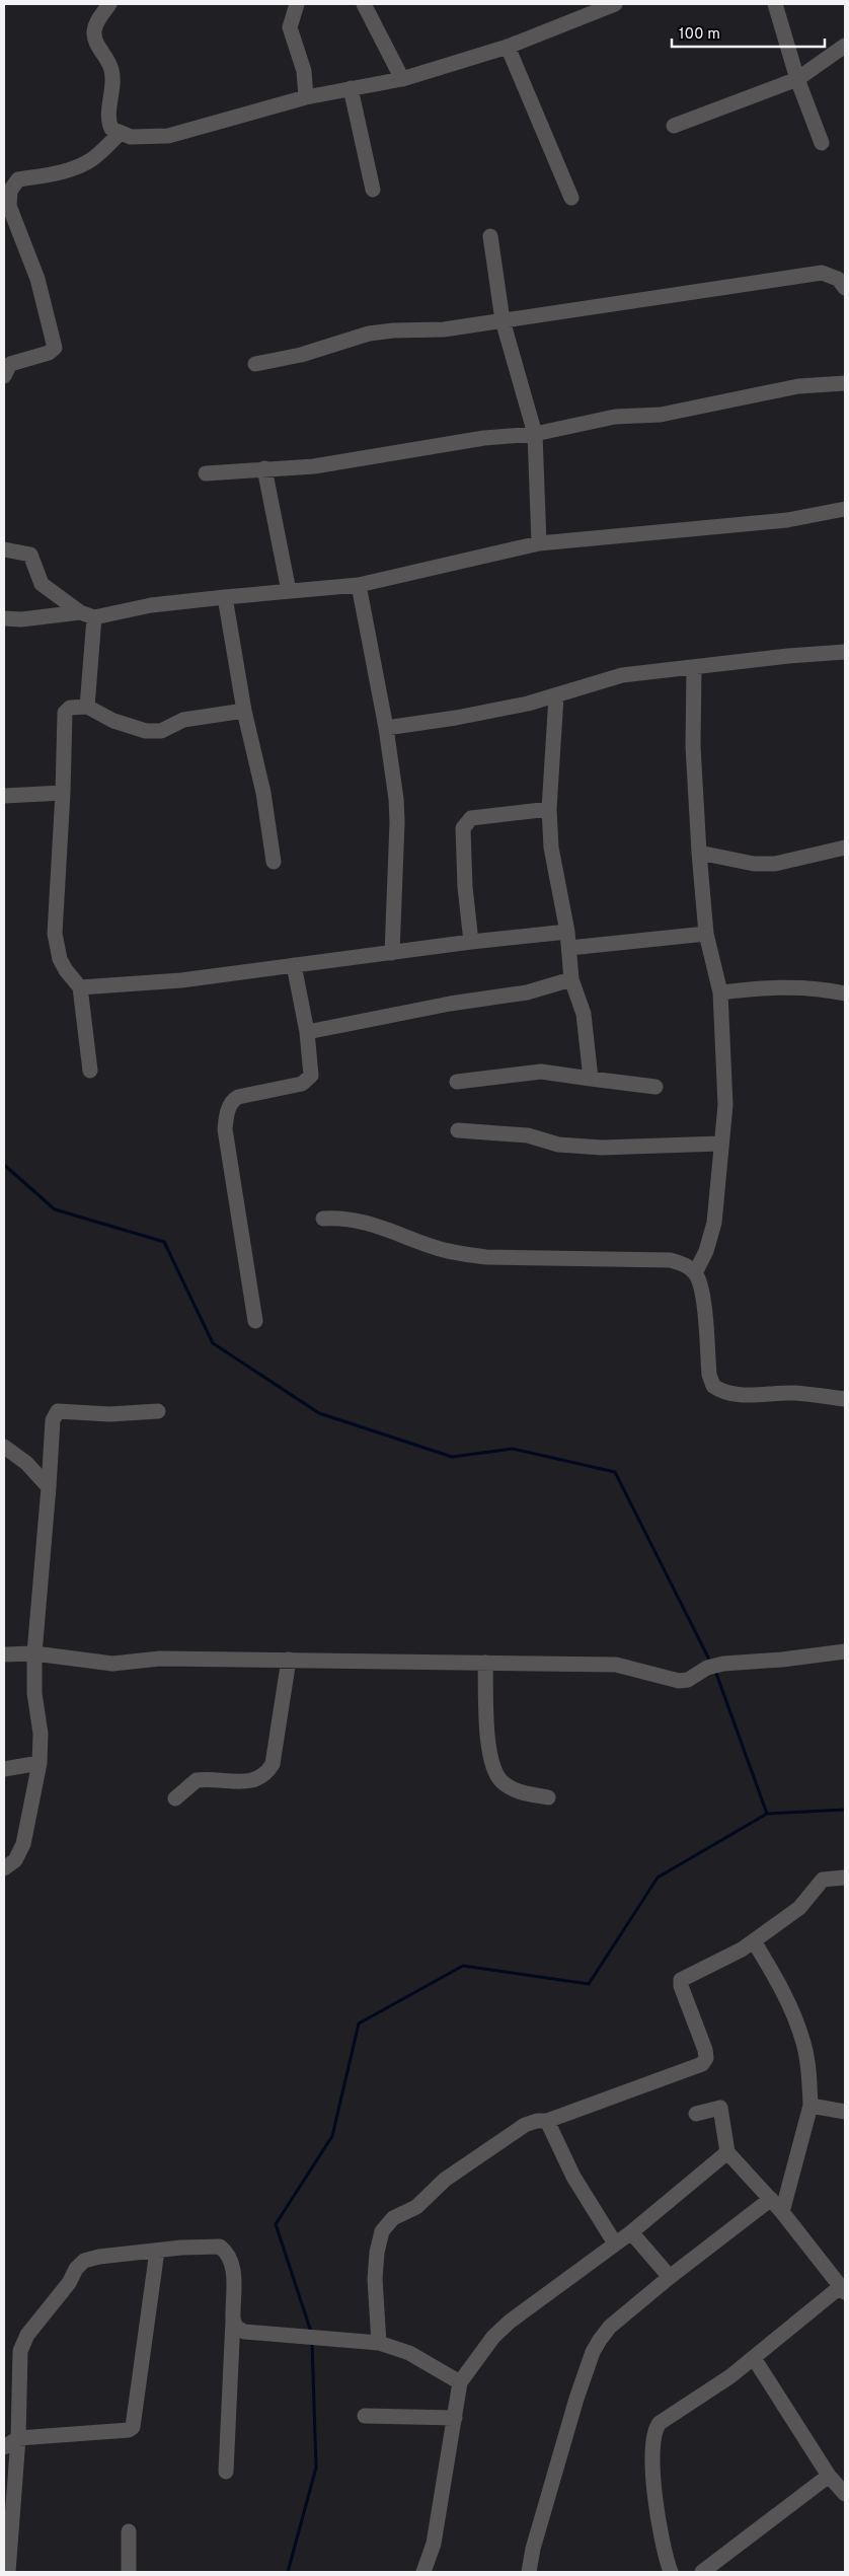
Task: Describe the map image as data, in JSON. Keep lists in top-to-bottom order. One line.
{"scale_bar":"100 m"}
